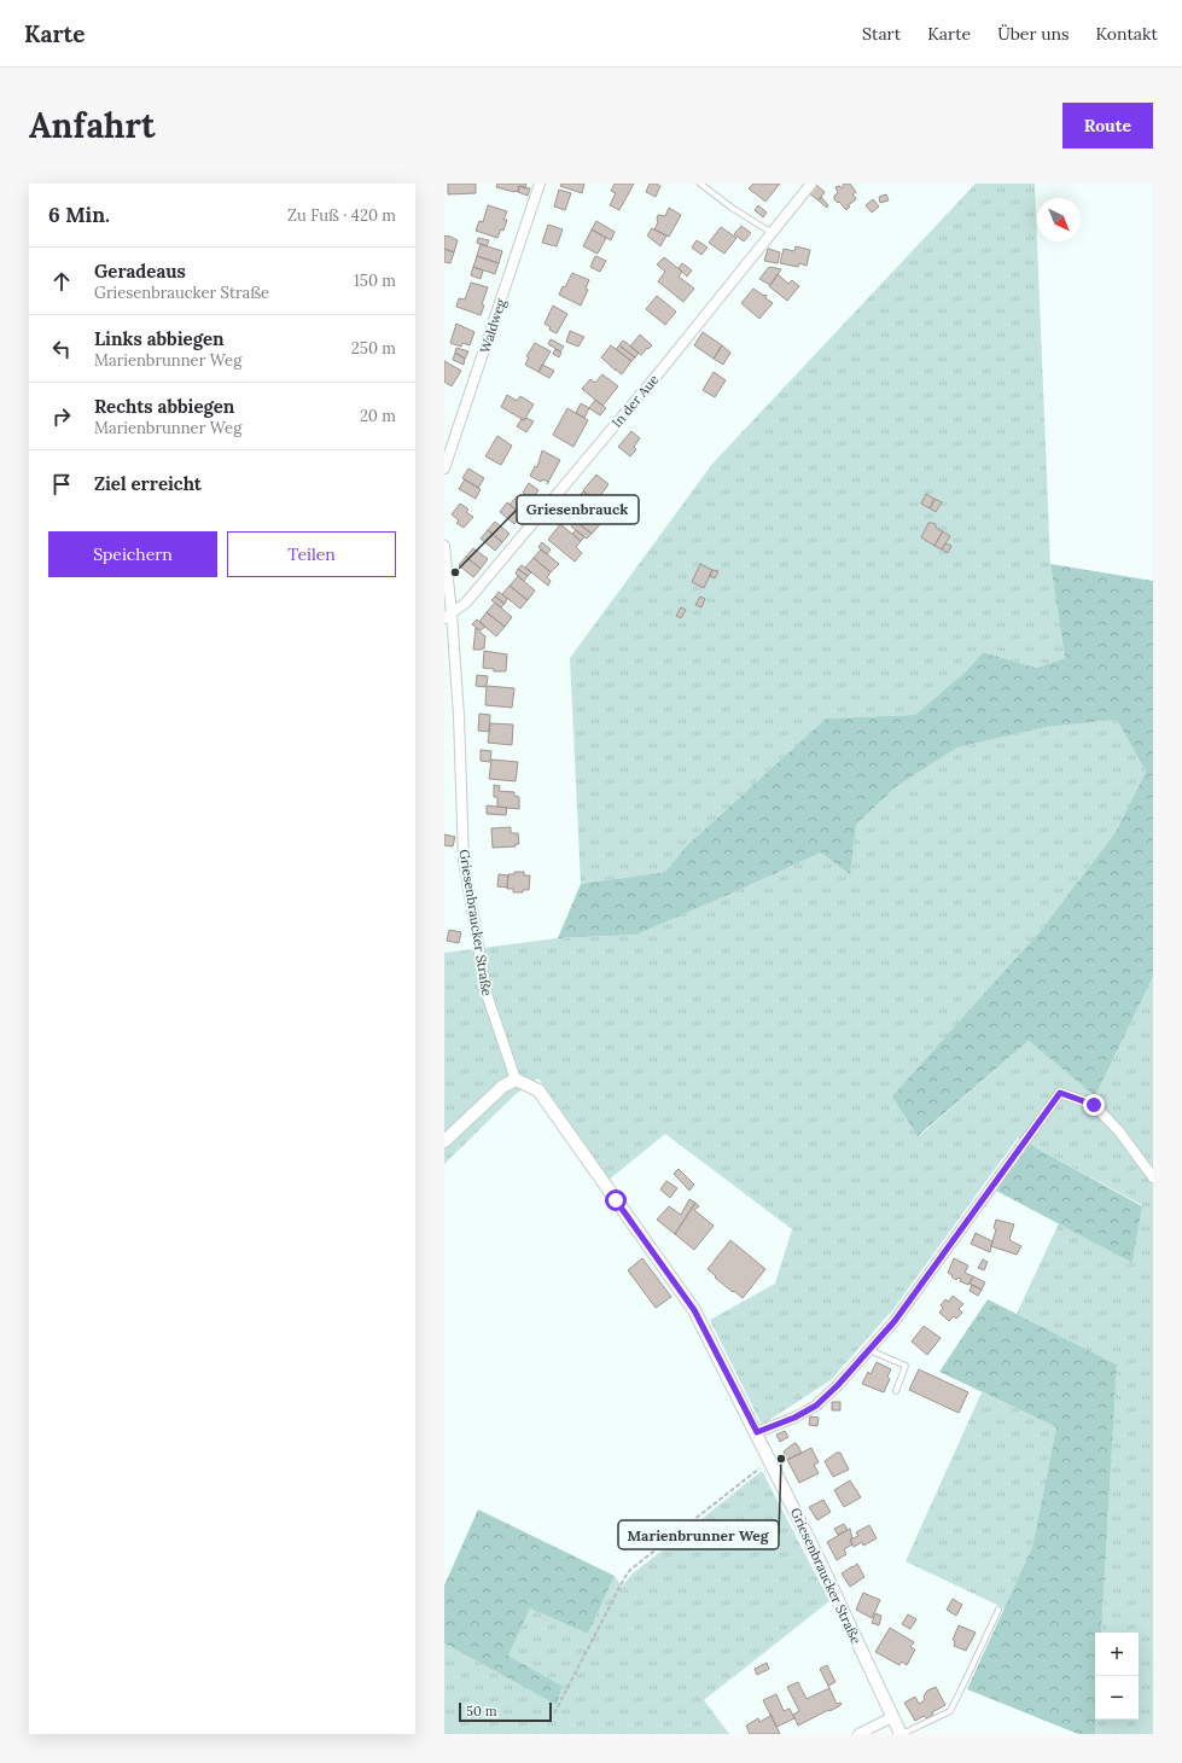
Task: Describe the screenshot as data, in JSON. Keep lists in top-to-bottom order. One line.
{"streets":{"street":["Waldweg","In der Aue","Griesenbraucker Straße"]},"crossings":[["In der Aue","Griesenbraucker Straße"]],"places":["Griesenbrauck","Marienbrunner Weg"],"scale_bar":"50 m","north":"bottom right","page":{"header":"Karte","nav":["Start","Karte","Über uns","Kontakt"],"buttons":["Route",["Speichern","Teilen"]],"title":"Anfahrt","heading":["6 Min.","Zu Fuß · 420 m"],"list":[["Geradeaus","Griesenbraucker Straße","150 m"],["Links abbiegen","Marienbrunner Weg","250 m"],["Rechts abbiegen","Marienbrunner Weg","20 m"],"Ziel erreicht"],"map_buttons":["+","−"],"scale":"50 m"}}
